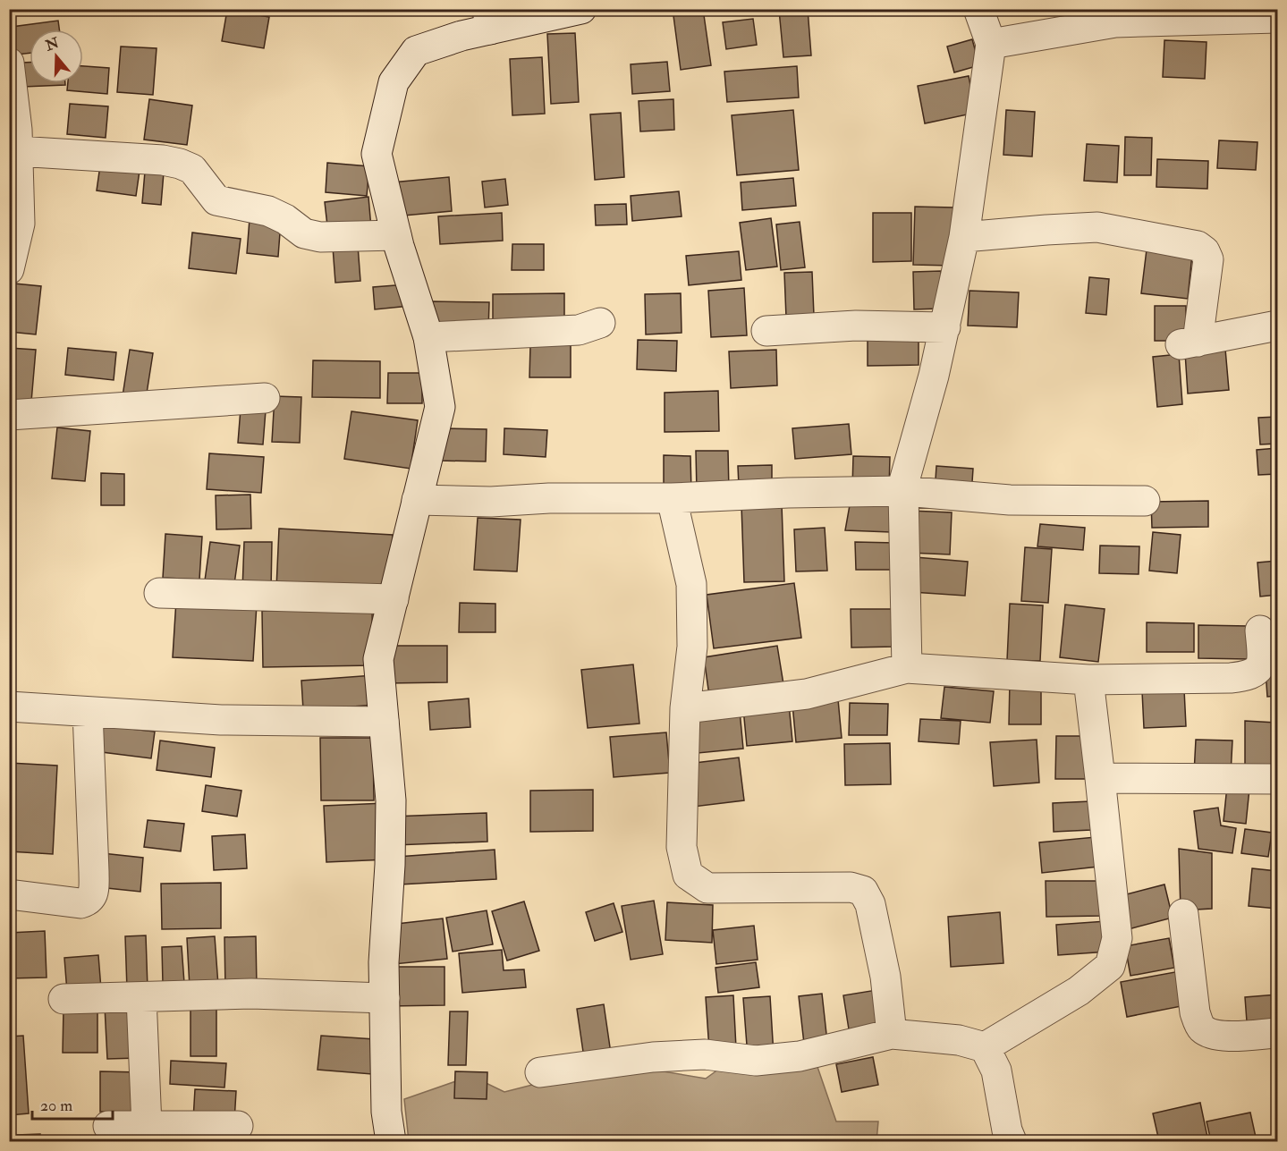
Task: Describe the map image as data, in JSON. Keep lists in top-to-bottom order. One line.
{"scale_bar":"20 m","north":"top"}
